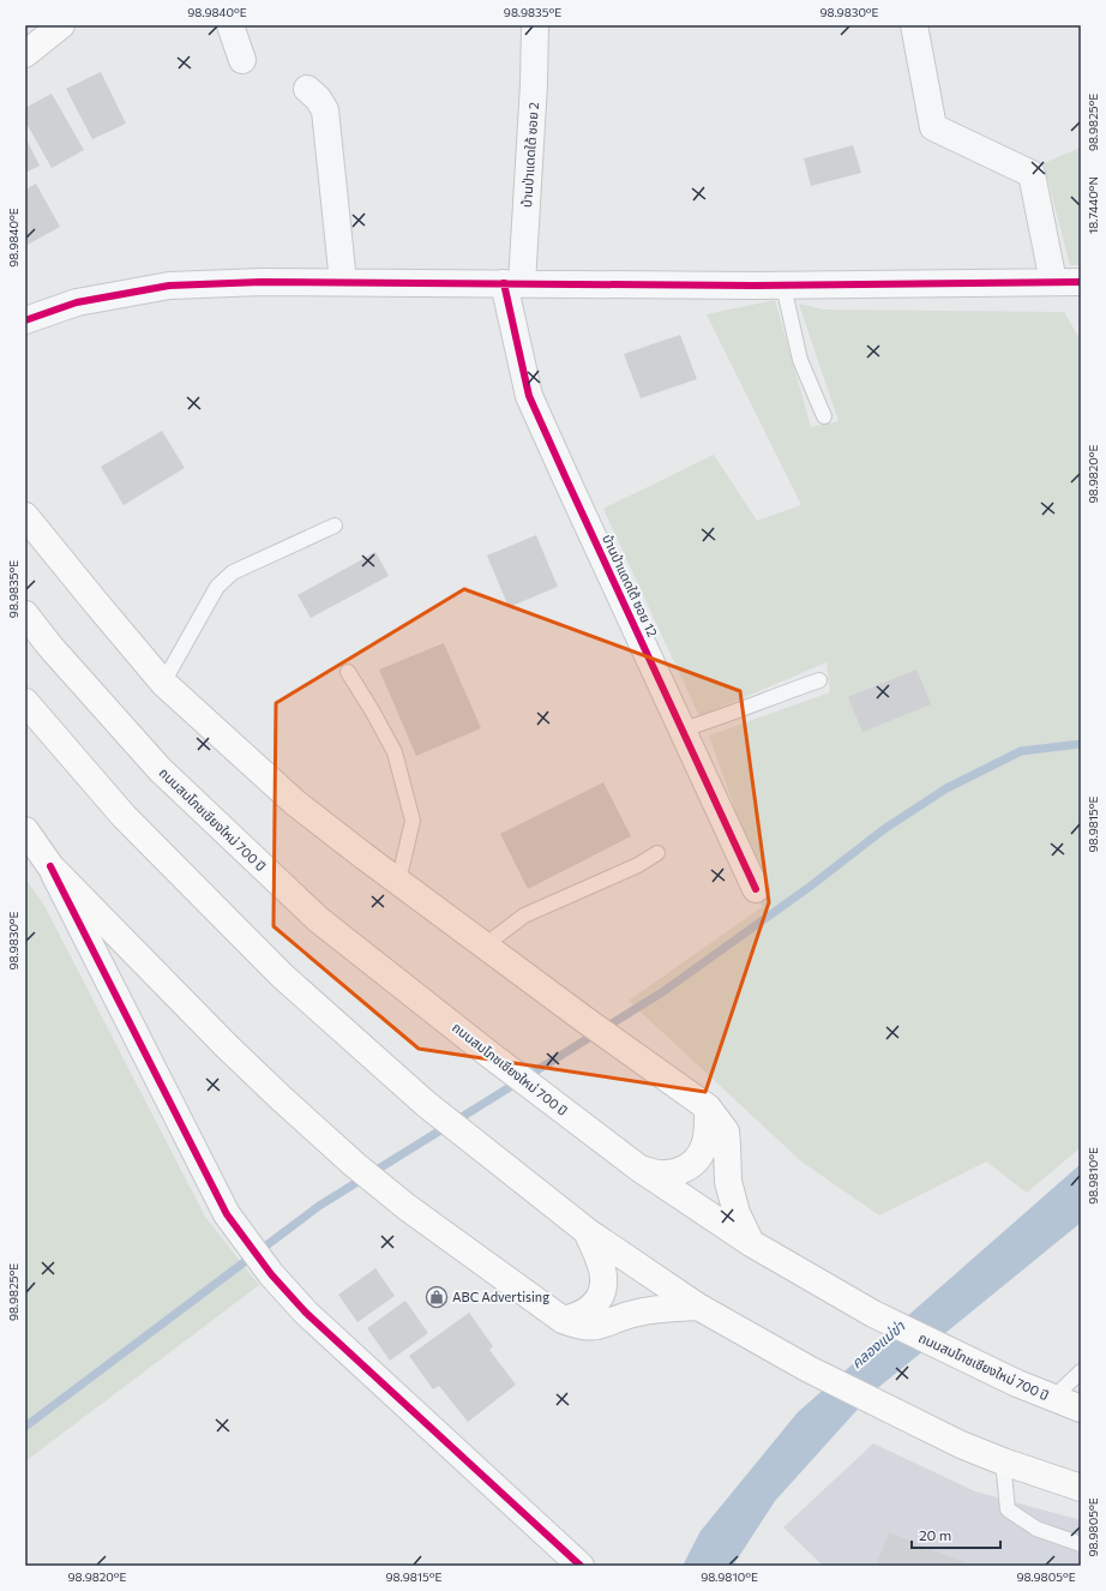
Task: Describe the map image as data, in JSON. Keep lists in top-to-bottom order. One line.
{"streets":{"main road":["ถนนสมโภชเชียงใหม่ 700 ปี"],"street":["บ้านป่าแดดใต้ ซอย 2","บ้านป่าแดดใต้ ซอย 12"]},"crossings":[["บ้านป่าแดดใต้ ซอย 2","บ้านป่าแดดใต้ ซอย 12"]],"water":["คลองแม่ข่า"],"places":{"shop":["ABC Advertising"]},"scale_bar":"20 m","coordinates":["98.9840°E","98.9835°E","98.9830°E","98.9825°E","18.7440°N","98.9820°E","98.9815°E","98.9810°E","98.9805°E"]}
